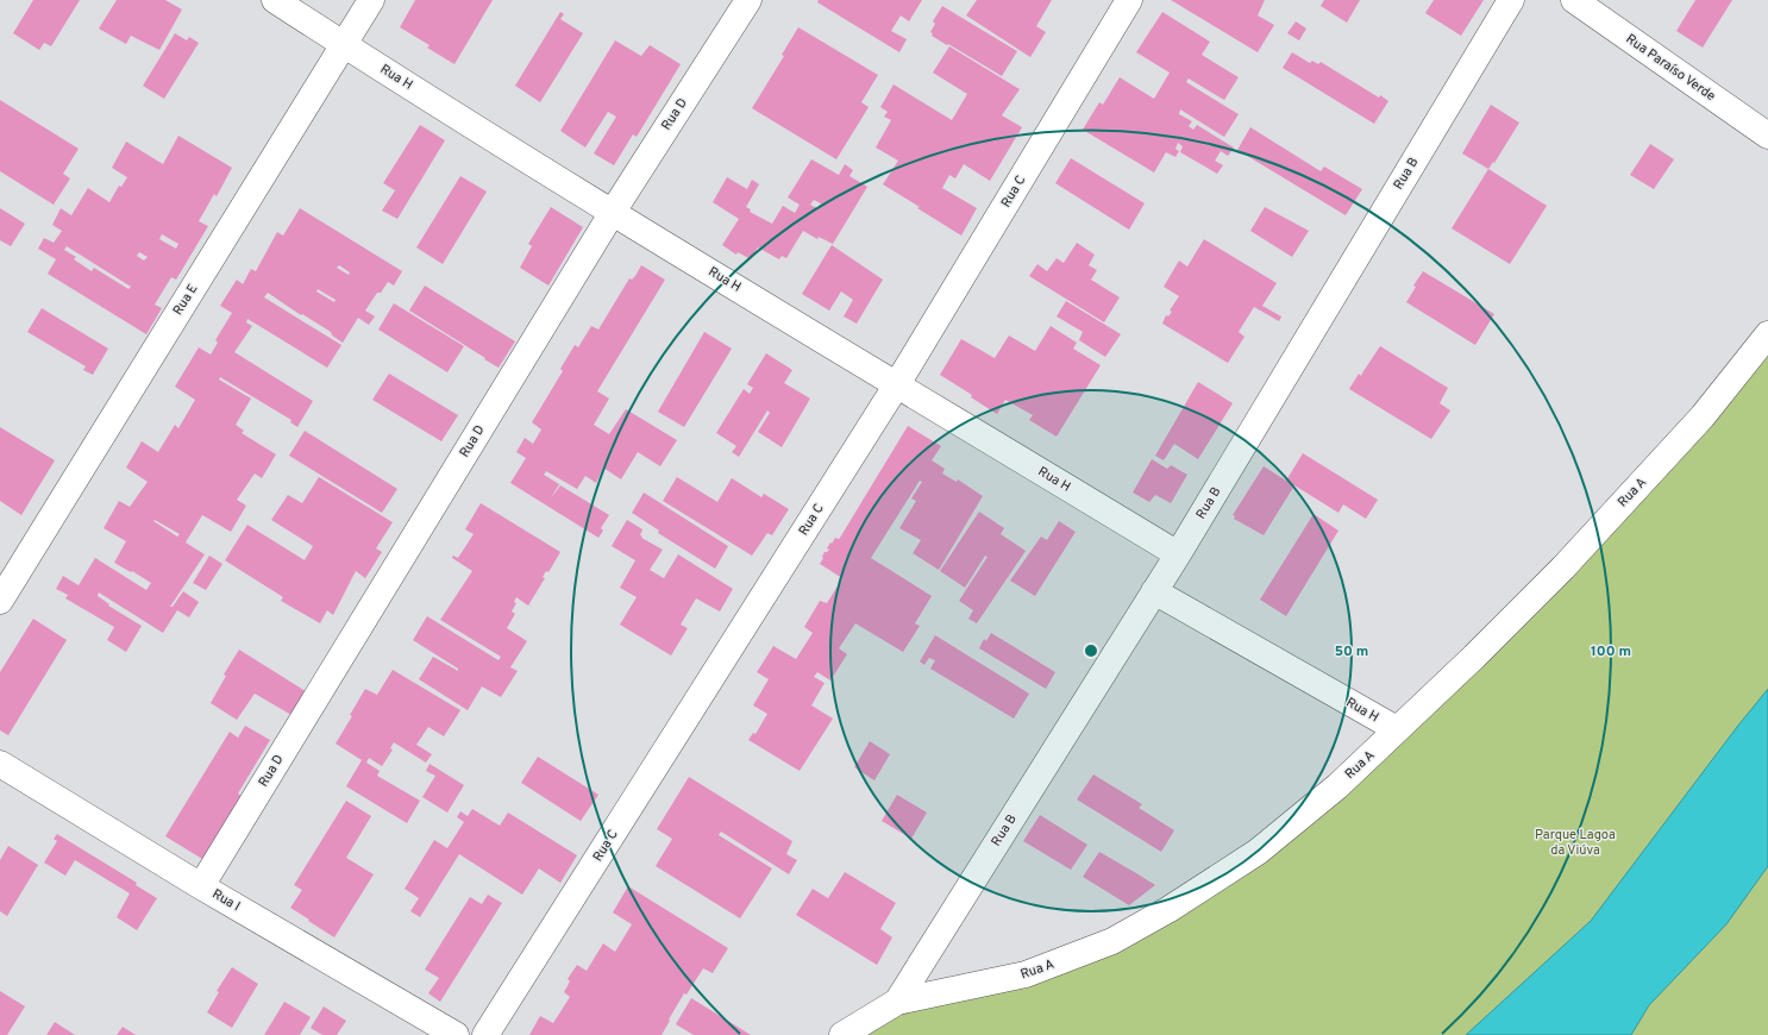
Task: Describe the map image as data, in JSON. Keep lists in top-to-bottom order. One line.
{"streets":{"street":["Rua Paraíso Verde","Rua H","Rua D","Rua B","Rua C","Rua E","Rua A","Rua I"]},"crossings":[["Rua H","Rua D"],["Rua H","Rua B"],["Rua H","Rua C"],["Rua H","Rua E"],["Rua H","Rua A"],["Rua D","Rua I"],["Rua B","Rua A"]],"parks":["Parque Lagoa da Viúva"],"rings":["50 m","100 m"]}
